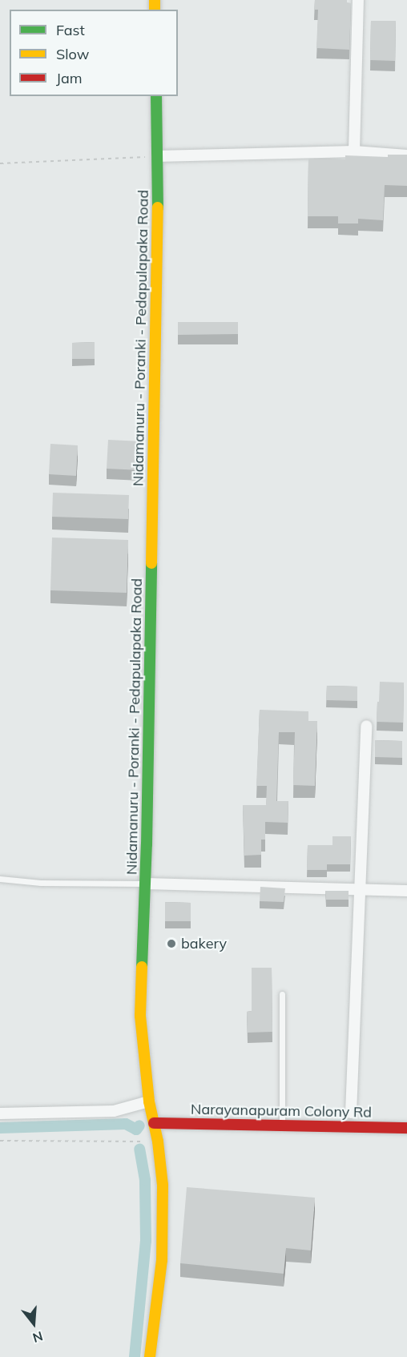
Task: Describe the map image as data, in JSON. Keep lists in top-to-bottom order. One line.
{"streets":{"main road":["Nidamanuru - Poranki - Pedapulapaka Road","Narayanapuram Colony Rd"]},"crossings":[["Nidamanuru - Poranki - Pedapulapaka Road","Narayanapuram Colony Rd"]],"places":["bakery"],"legend":["Fast","Slow","Jam"],"north":"bottom"}
